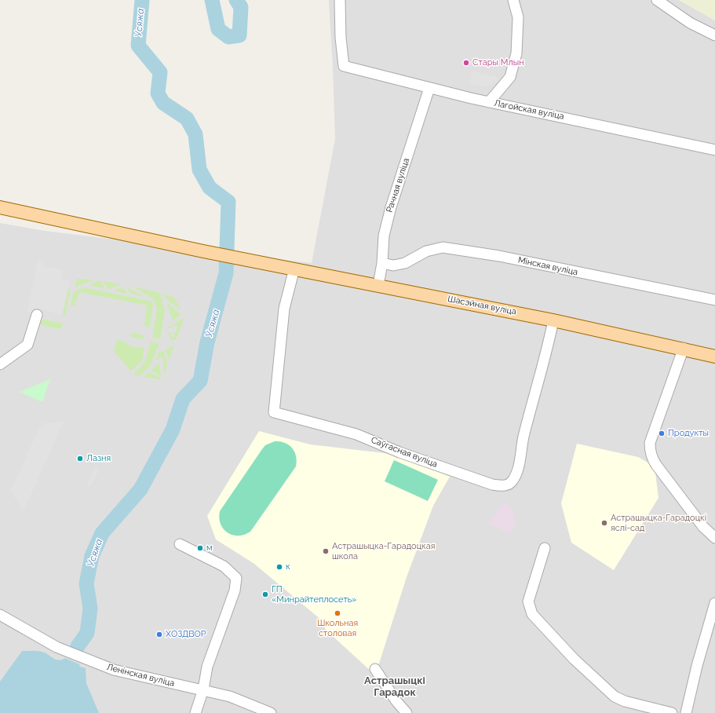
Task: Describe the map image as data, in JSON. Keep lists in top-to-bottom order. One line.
{"streets":{"main road":["Шасэйная вуліца"],"street":["Лагойская вуліца","Рачная вуліца","Мінская вуліца","Саўгасная вуліца","Ленінская вуліца"]},"crossings":[["Лагойская вуліца","Рачная вуліца"],["Рачная вуліца","Мінская вуліца"],["Рачная вуліца","Шасэйная вуліца"],["Шасэйная вуліца","Саўгасная вуліца"]],"districts":["Астрашыцкі Гарадок"],"water":["Усяжа"],"places":["Стары Млын","Продукты","Лазня","Астрашыцка-Гарадоцкі яслі-сад","м","Астрашыцка-Гарадоцкая школа","к","ГП «Минрайтеплосеть»","Школьная столовая","ХОЗДВОР"]}
